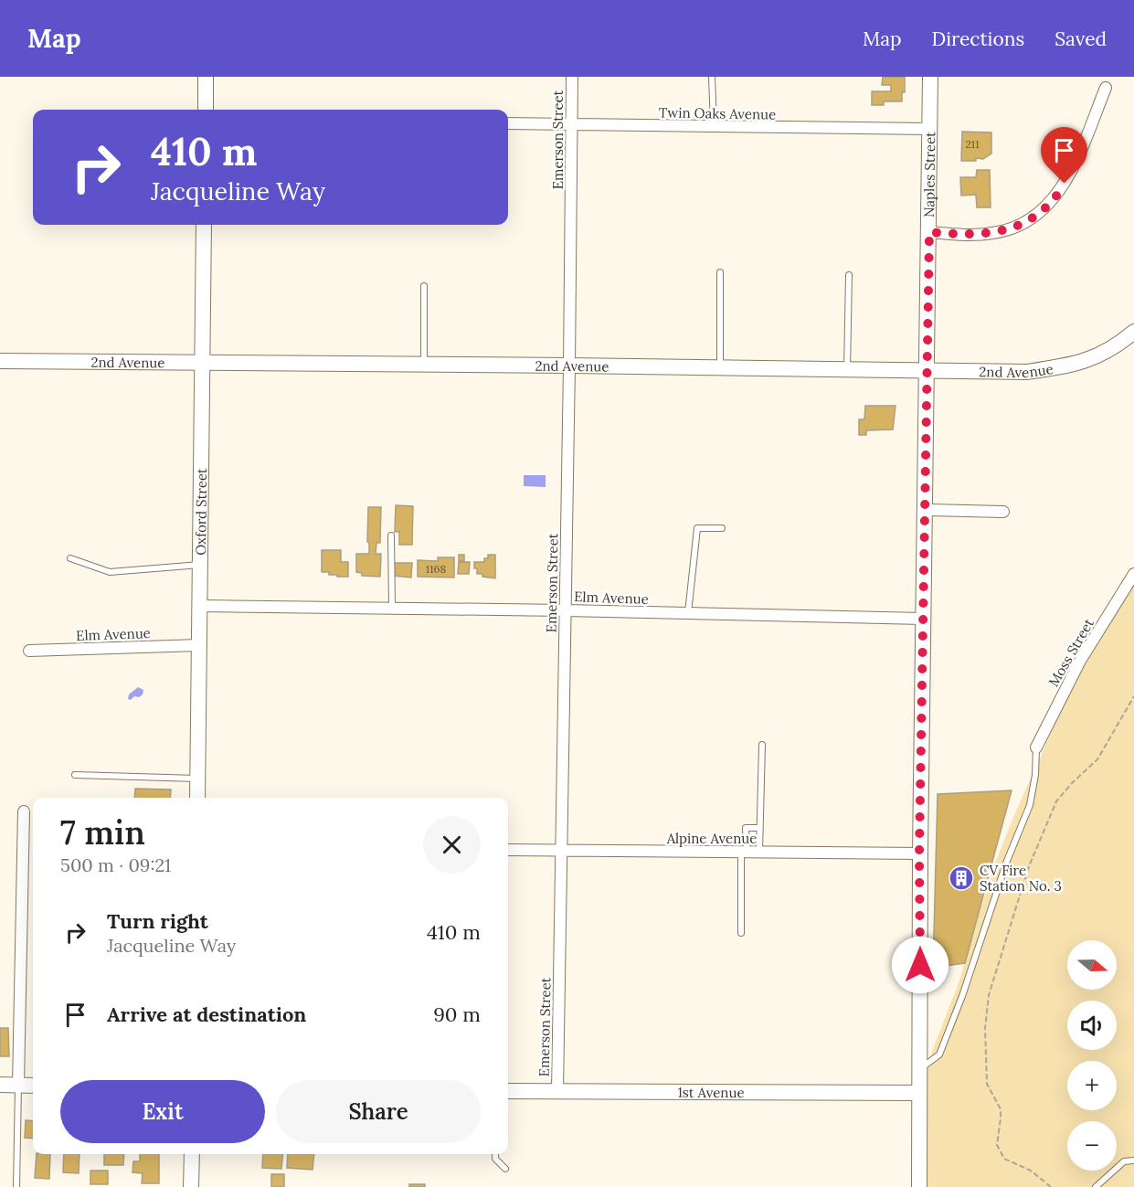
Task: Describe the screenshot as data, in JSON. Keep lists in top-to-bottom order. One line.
{"streets":{"street":["Twin Oaks Avenue","Emerson Street","Naples Street","2nd Avenue","Oxford Street","Elm Avenue","Moss Street","Alpine Avenue","1st Avenue"]},"crossings":[["Twin Oaks Avenue","Emerson Street"],["Twin Oaks Avenue","Naples Street"],["Emerson Street","2nd Avenue"],["Emerson Street","Elm Avenue"],["Emerson Street","Alpine Avenue"],["Emerson Street","1st Avenue"],["Naples Street","2nd Avenue"],["Naples Street","Elm Avenue"],["Naples Street","Alpine Avenue"],["Naples Street","1st Avenue"],["2nd Avenue","Oxford Street"],["Oxford Street","Elm Avenue"]],"places":{"building":["CV Fire Station No. 3"]},"house_numbers":["211","1168"],"north":"right","page":{"header":"Map","nav":["Map","Directions","Saved"],"turn":["410 m","Jacqueline Way"],"heading":["7 min","500 m · 09:21"],"list":[{"name":"Turn right","note":"Jacqueline Way","value":"410 m"},{"name":"Arrive at destination","value":"90 m"}],"map_buttons":["+","−"],"buttons":["Exit","Share"]}}
